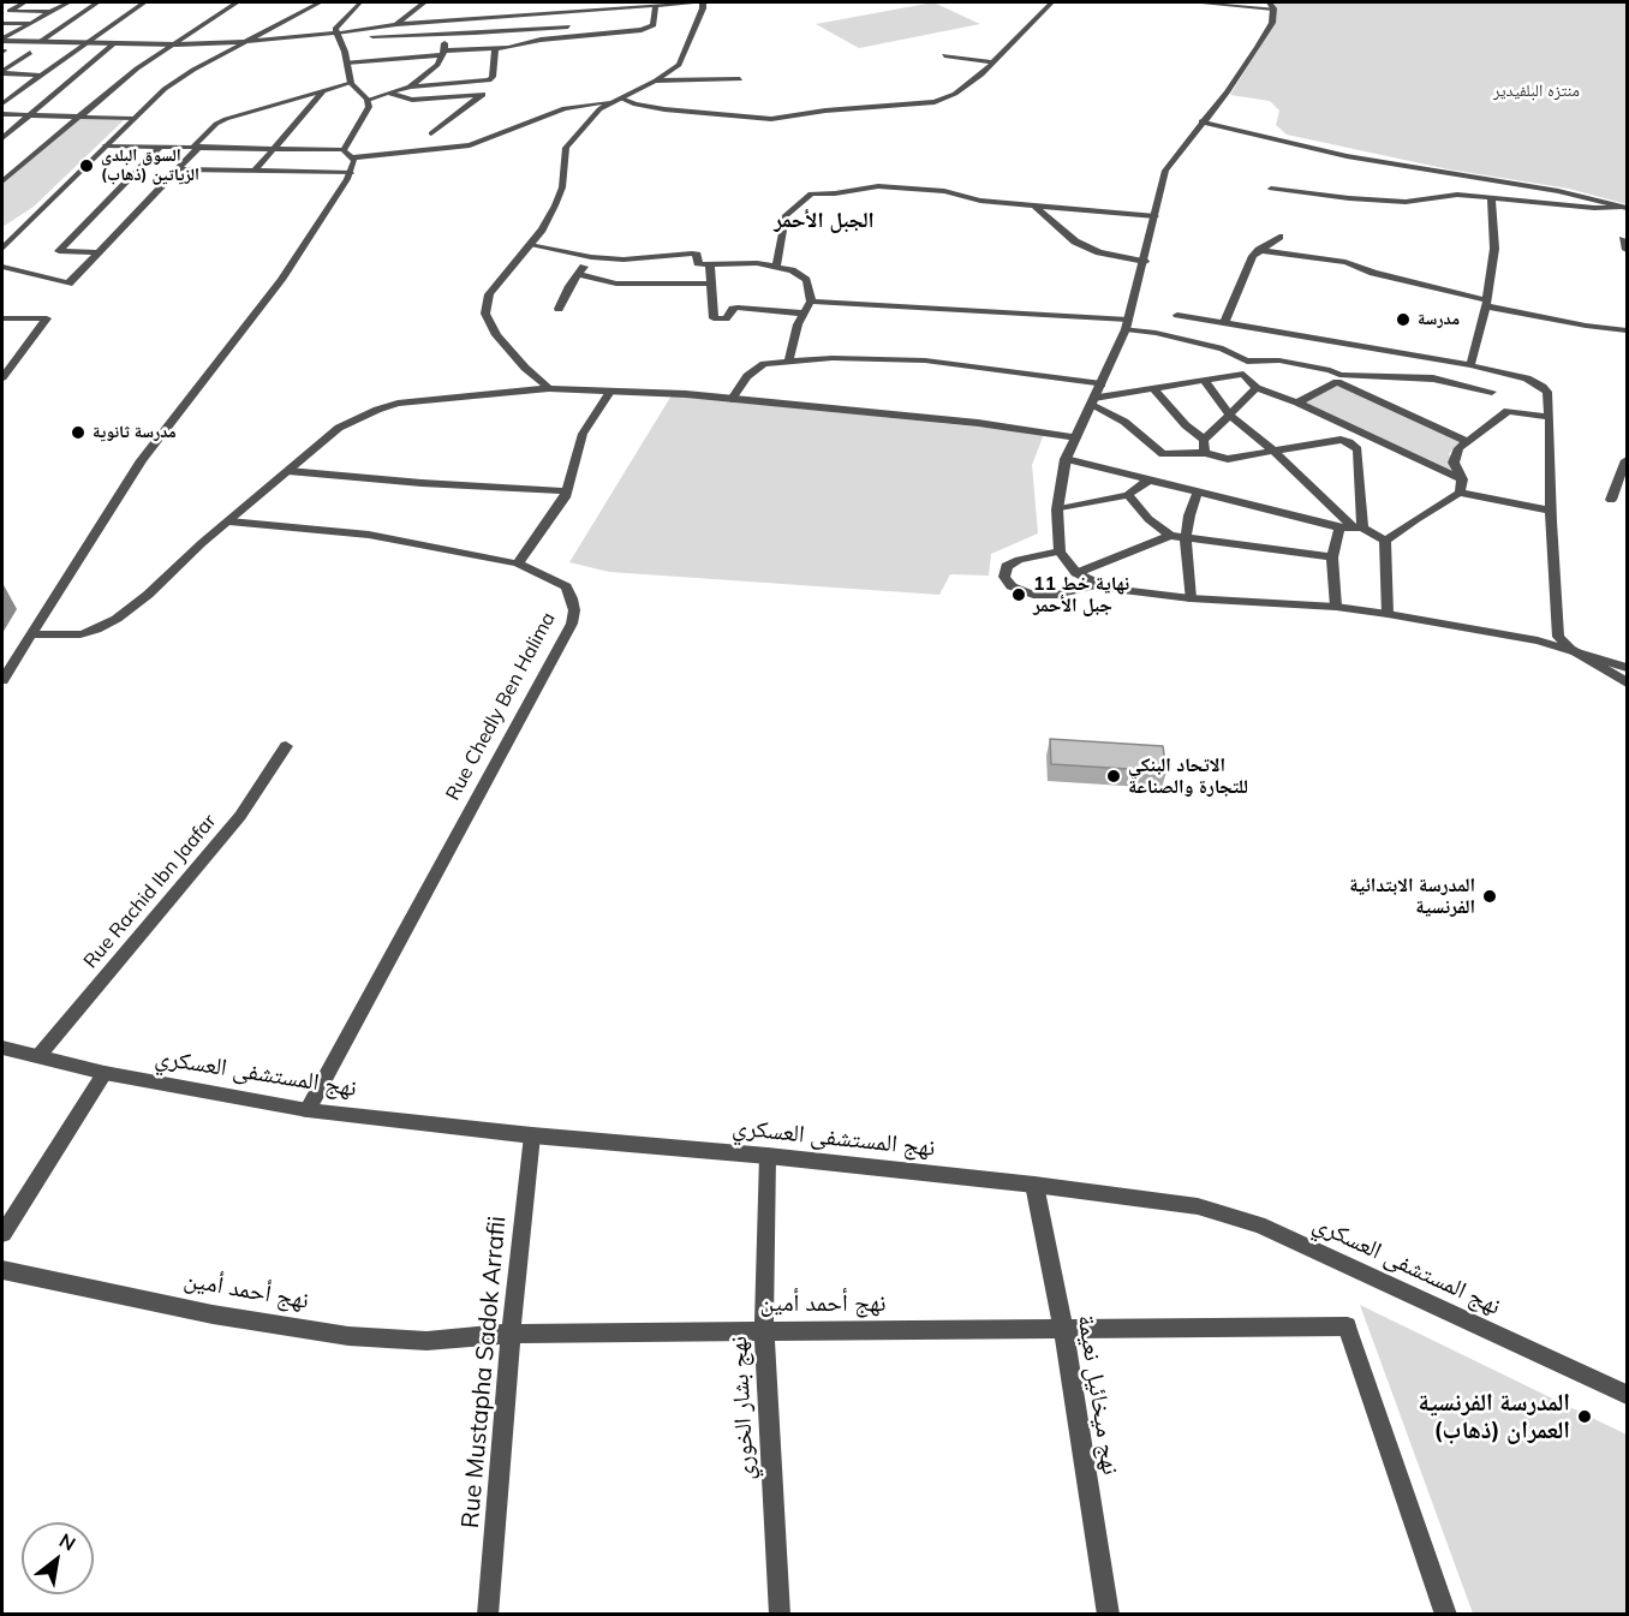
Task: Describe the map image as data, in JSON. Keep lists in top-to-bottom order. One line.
{"streets":{"street":["Rue Chedly Ben Halima","Rue Rachid Ibn Jaafar","نهج المستشفى العسكري","نهج أحمد أمين","Rue Mustapha Sadok Arrafii","نهج ميخائيل نعيمة","نهج بشار الخوري"]},"crossings":[["Rue Chedly Ben Halima","نهج المستشفى العسكري"],["Rue Rachid Ibn Jaafar","نهج المستشفى العسكري"],["نهج المستشفى العسكري","Rue Mustapha Sadok Arrafii"],["نهج المستشفى العسكري","نهج ميخائيل نعيمة"],["نهج المستشفى العسكري","نهج بشار الخوري"],["نهج أحمد أمين","Rue Mustapha Sadok Arrafii"],["نهج أحمد أمين","نهج ميخائيل نعيمة"],["نهج أحمد أمين","نهج بشار الخوري"]],"districts":["الجبل الأحمر"],"parks":["منتزه البلفيدير"],"places":["السوق البلدي الزياتين (ذهاب)","مدرسة","مدرسة ثانوية","نهاية خط 11 جبل الأحمر","الاتحاد البنكي للتجارة والصناعة","المدرسة الابتدائية الفرنسية","المدرسة الفرنسية العمران (ذهاب)"],"north":"top right"}
